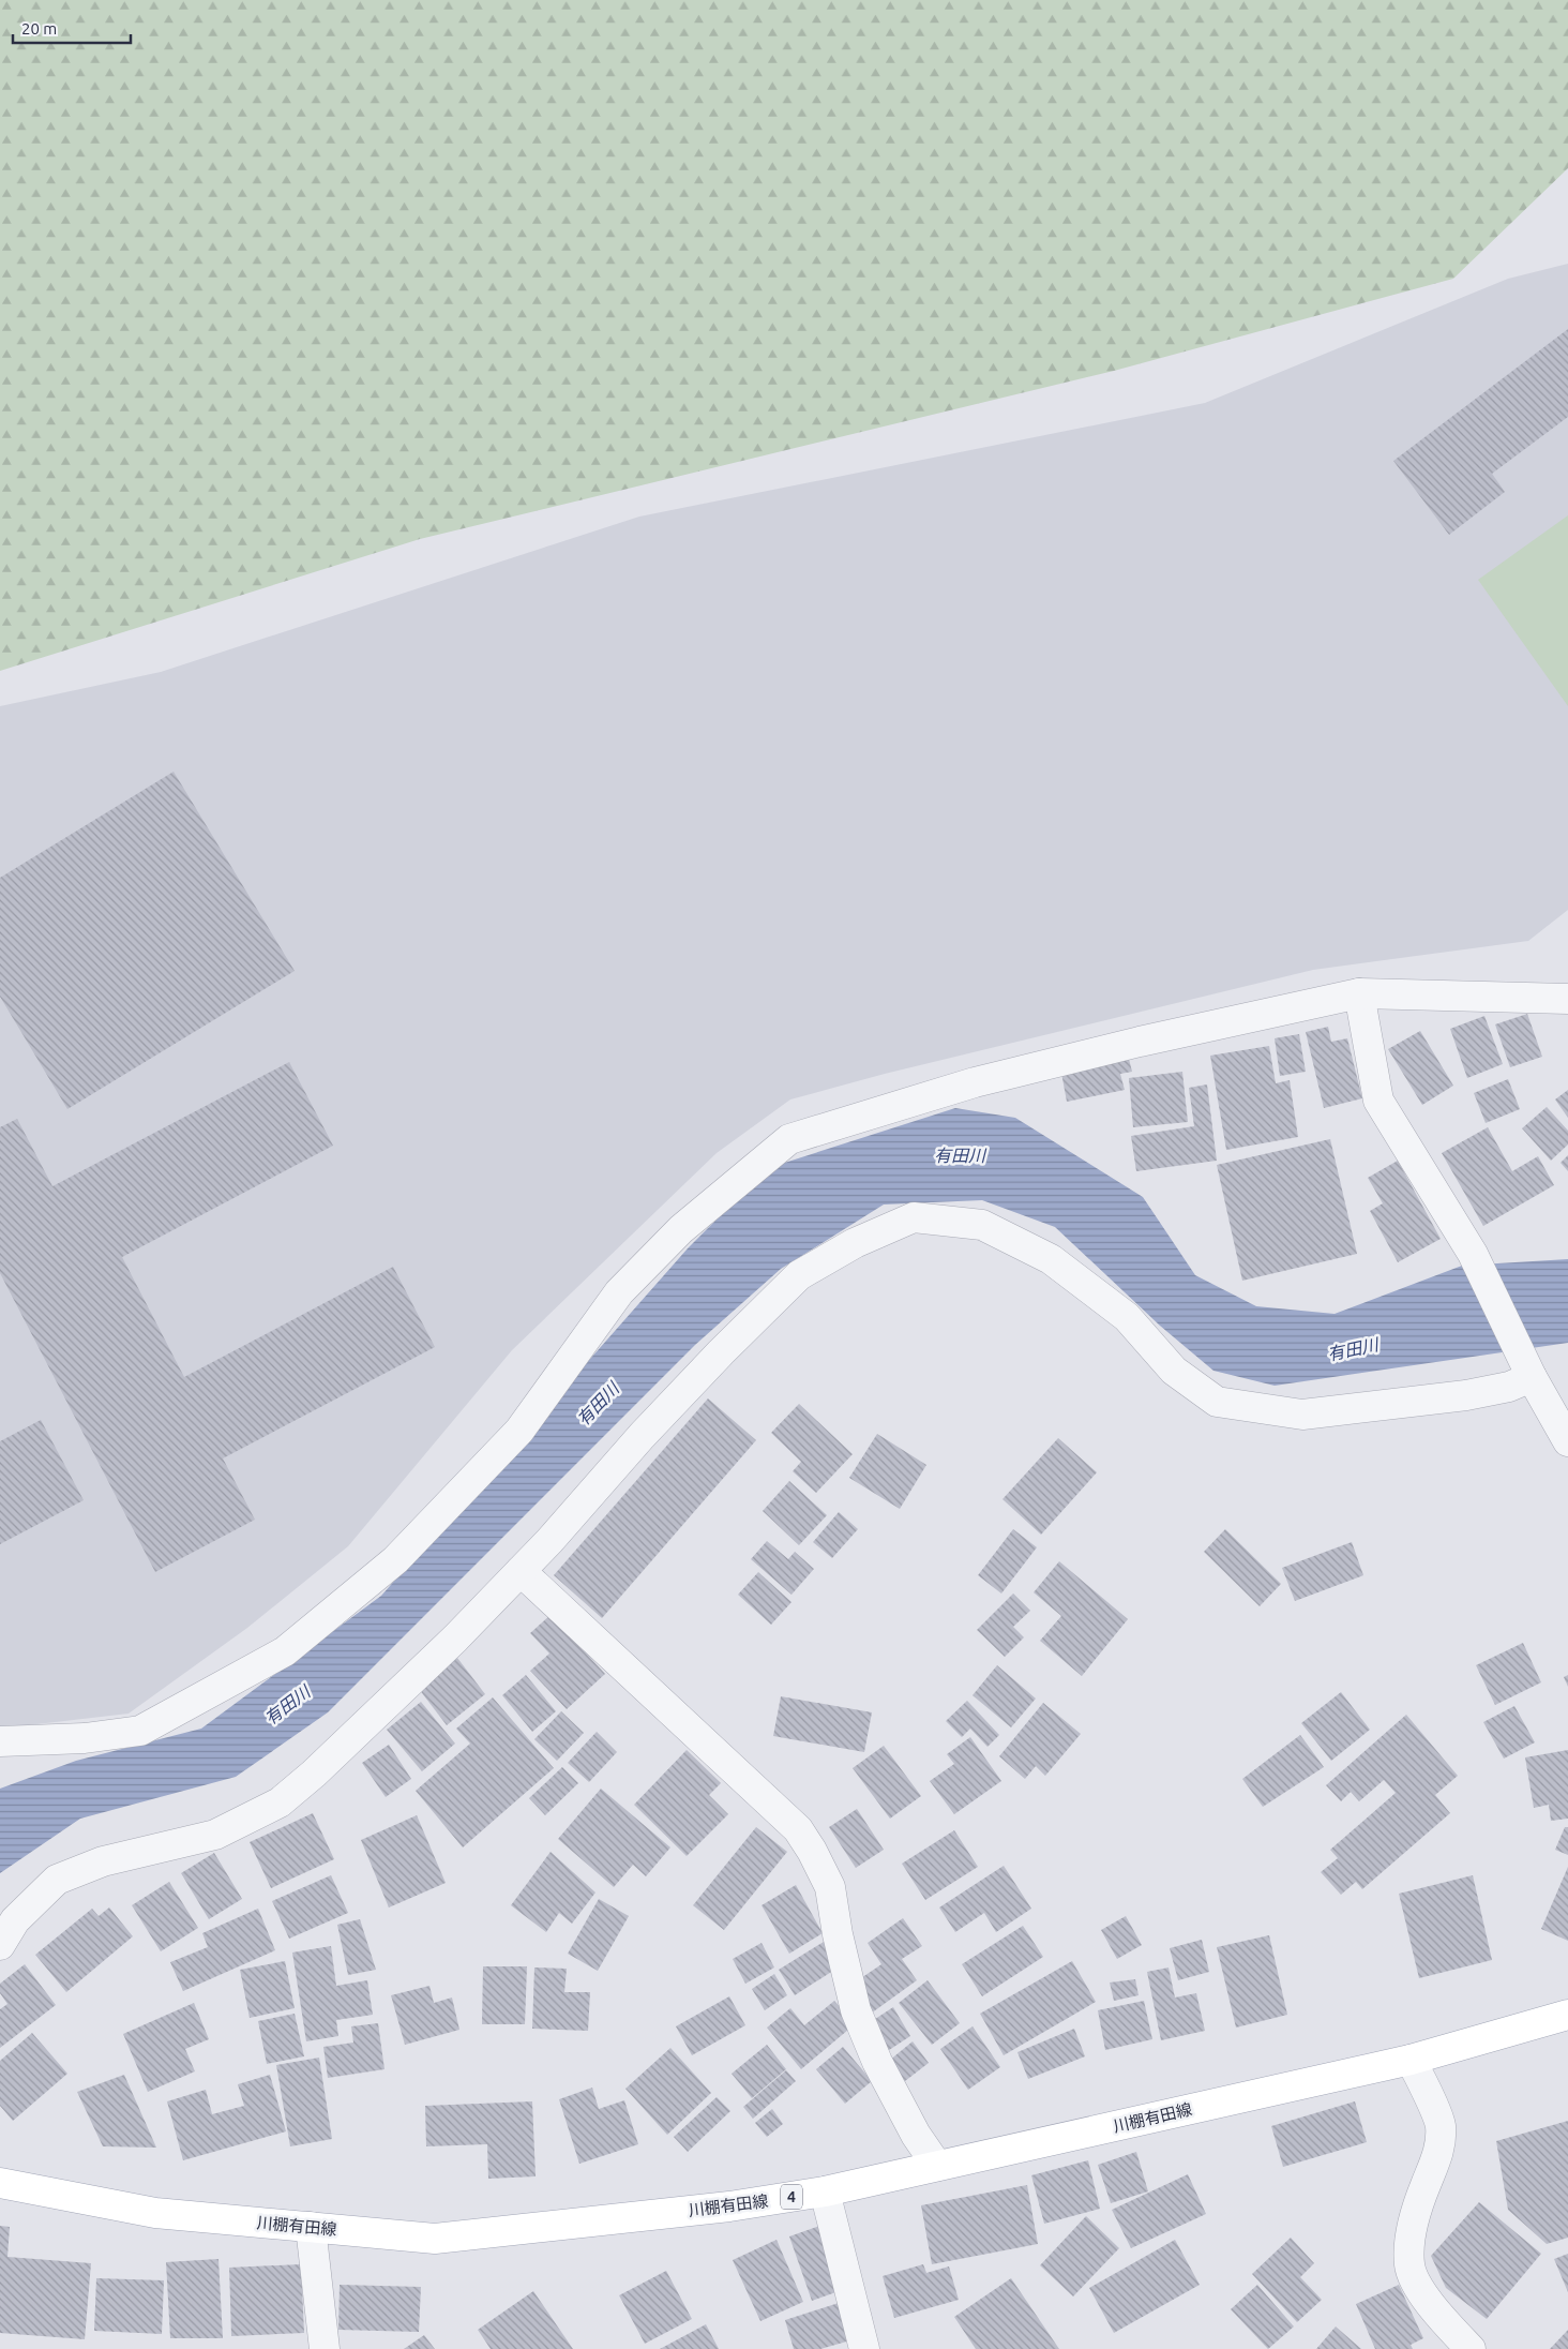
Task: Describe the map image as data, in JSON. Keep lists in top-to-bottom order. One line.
{"streets":{"main road":["川棚有田線","4"]},"water":["有田川"],"scale_bar":"20 m"}
